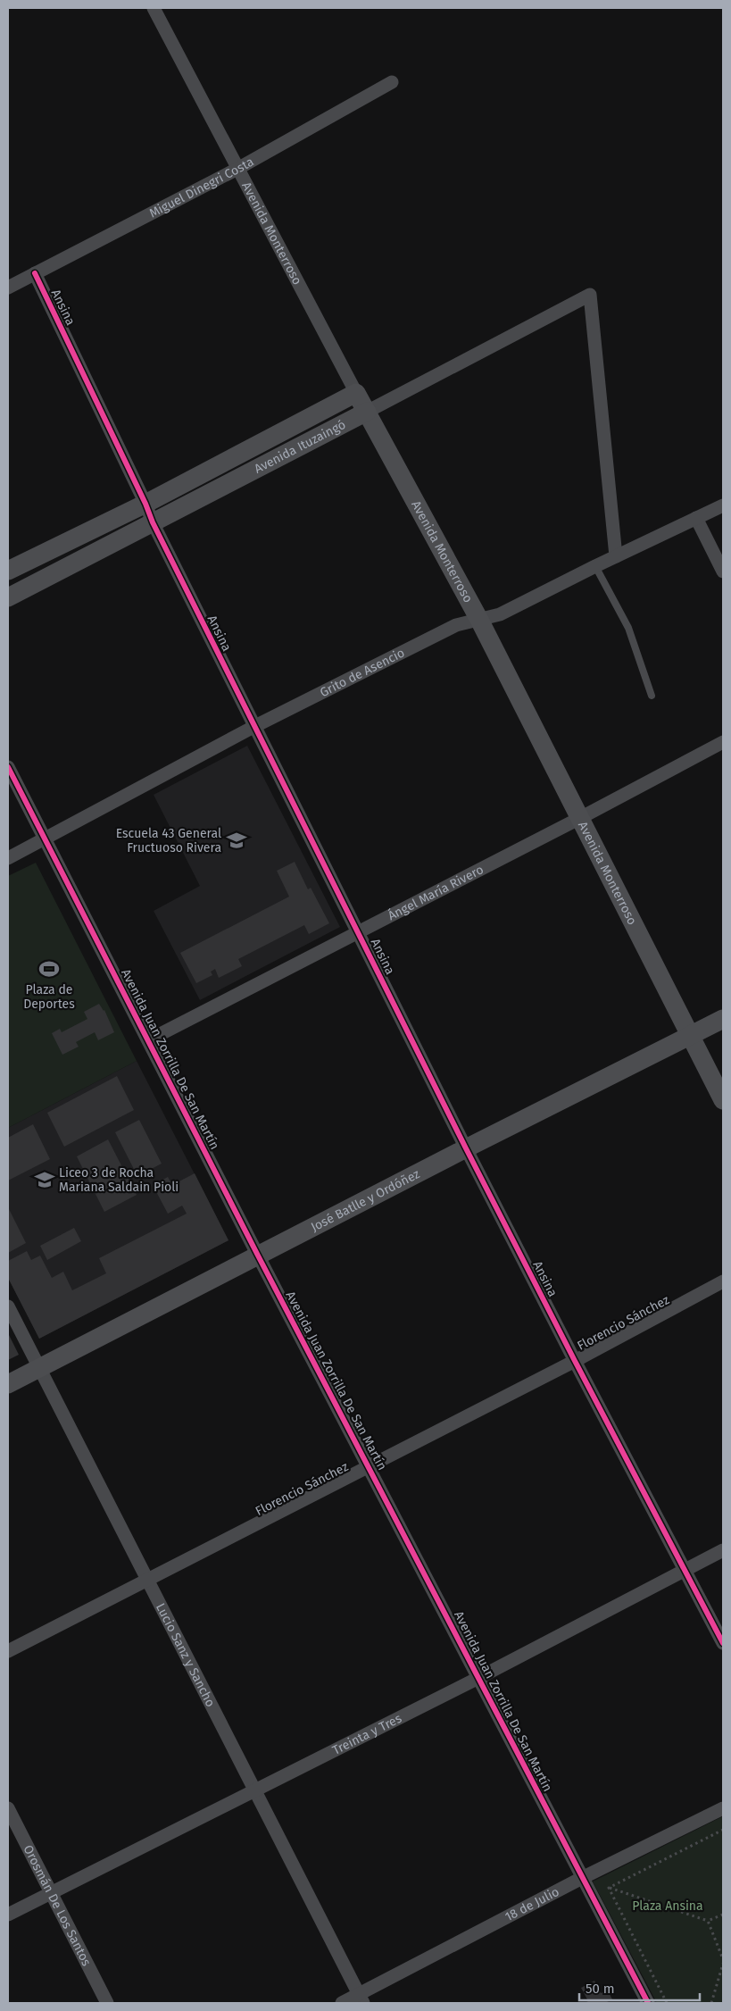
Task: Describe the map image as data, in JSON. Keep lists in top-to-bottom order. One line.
{"streets":{"street":["Miguel Dinegri Costa","Avenida Monterroso","Ansina","Avenida Ituzaingó","Grito de Asencio","Ángel María Rivero","Avenida Juan Zorrilla De San Martín","José Batlle y Ordóñez","Florencio Sánchez","Lucio Sanz y Sancho","Treinta y Tres","18 de Julio","Orosmán De Los Santos"]},"crossings":[["Miguel Dinegri Costa","Avenida Monterroso"],["Miguel Dinegri Costa","Ansina"],["Avenida Monterroso","Avenida Ituzaingó"],["Avenida Monterroso","Grito de Asencio"],["Avenida Monterroso","Ángel María Rivero"],["Avenida Monterroso","José Batlle y Ordóñez"],["Ansina","Avenida Ituzaingó"],["Ansina","Grito de Asencio"],["Ansina","Ángel María Rivero"],["Ansina","José Batlle y Ordóñez"],["Ansina","Florencio Sánchez"],["Ansina","Treinta y Tres"],["Avenida Ituzaingó","Grito de Asencio"],["Grito de Asencio","Avenida Juan Zorrilla De San Martín"],["Ángel María Rivero","Avenida Juan Zorrilla De San Martín"],["Avenida Juan Zorrilla De San Martín","José Batlle y Ordóñez"],["Avenida Juan Zorrilla De San Martín","Florencio Sánchez"],["Avenida Juan Zorrilla De San Martín","Treinta y Tres"],["Avenida Juan Zorrilla De San Martín","18 de Julio"],["José Batlle y Ordóñez","Lucio Sanz y Sancho"],["Florencio Sánchez","Lucio Sanz y Sancho"],["Lucio Sanz y Sancho","Treinta y Tres"],["Lucio Sanz y Sancho","18 de Julio"],["Treinta y Tres","Orosmán De Los Santos"]],"parks":["Plaza Ansina"],"places":{"school or university":["Escuela 43 General Fructuoso Rivera","Liceo 3 de Rocha Mariana Saldain Pioli"],"sports":["Plaza de Deportes"]},"scale_bar":"50 m"}
